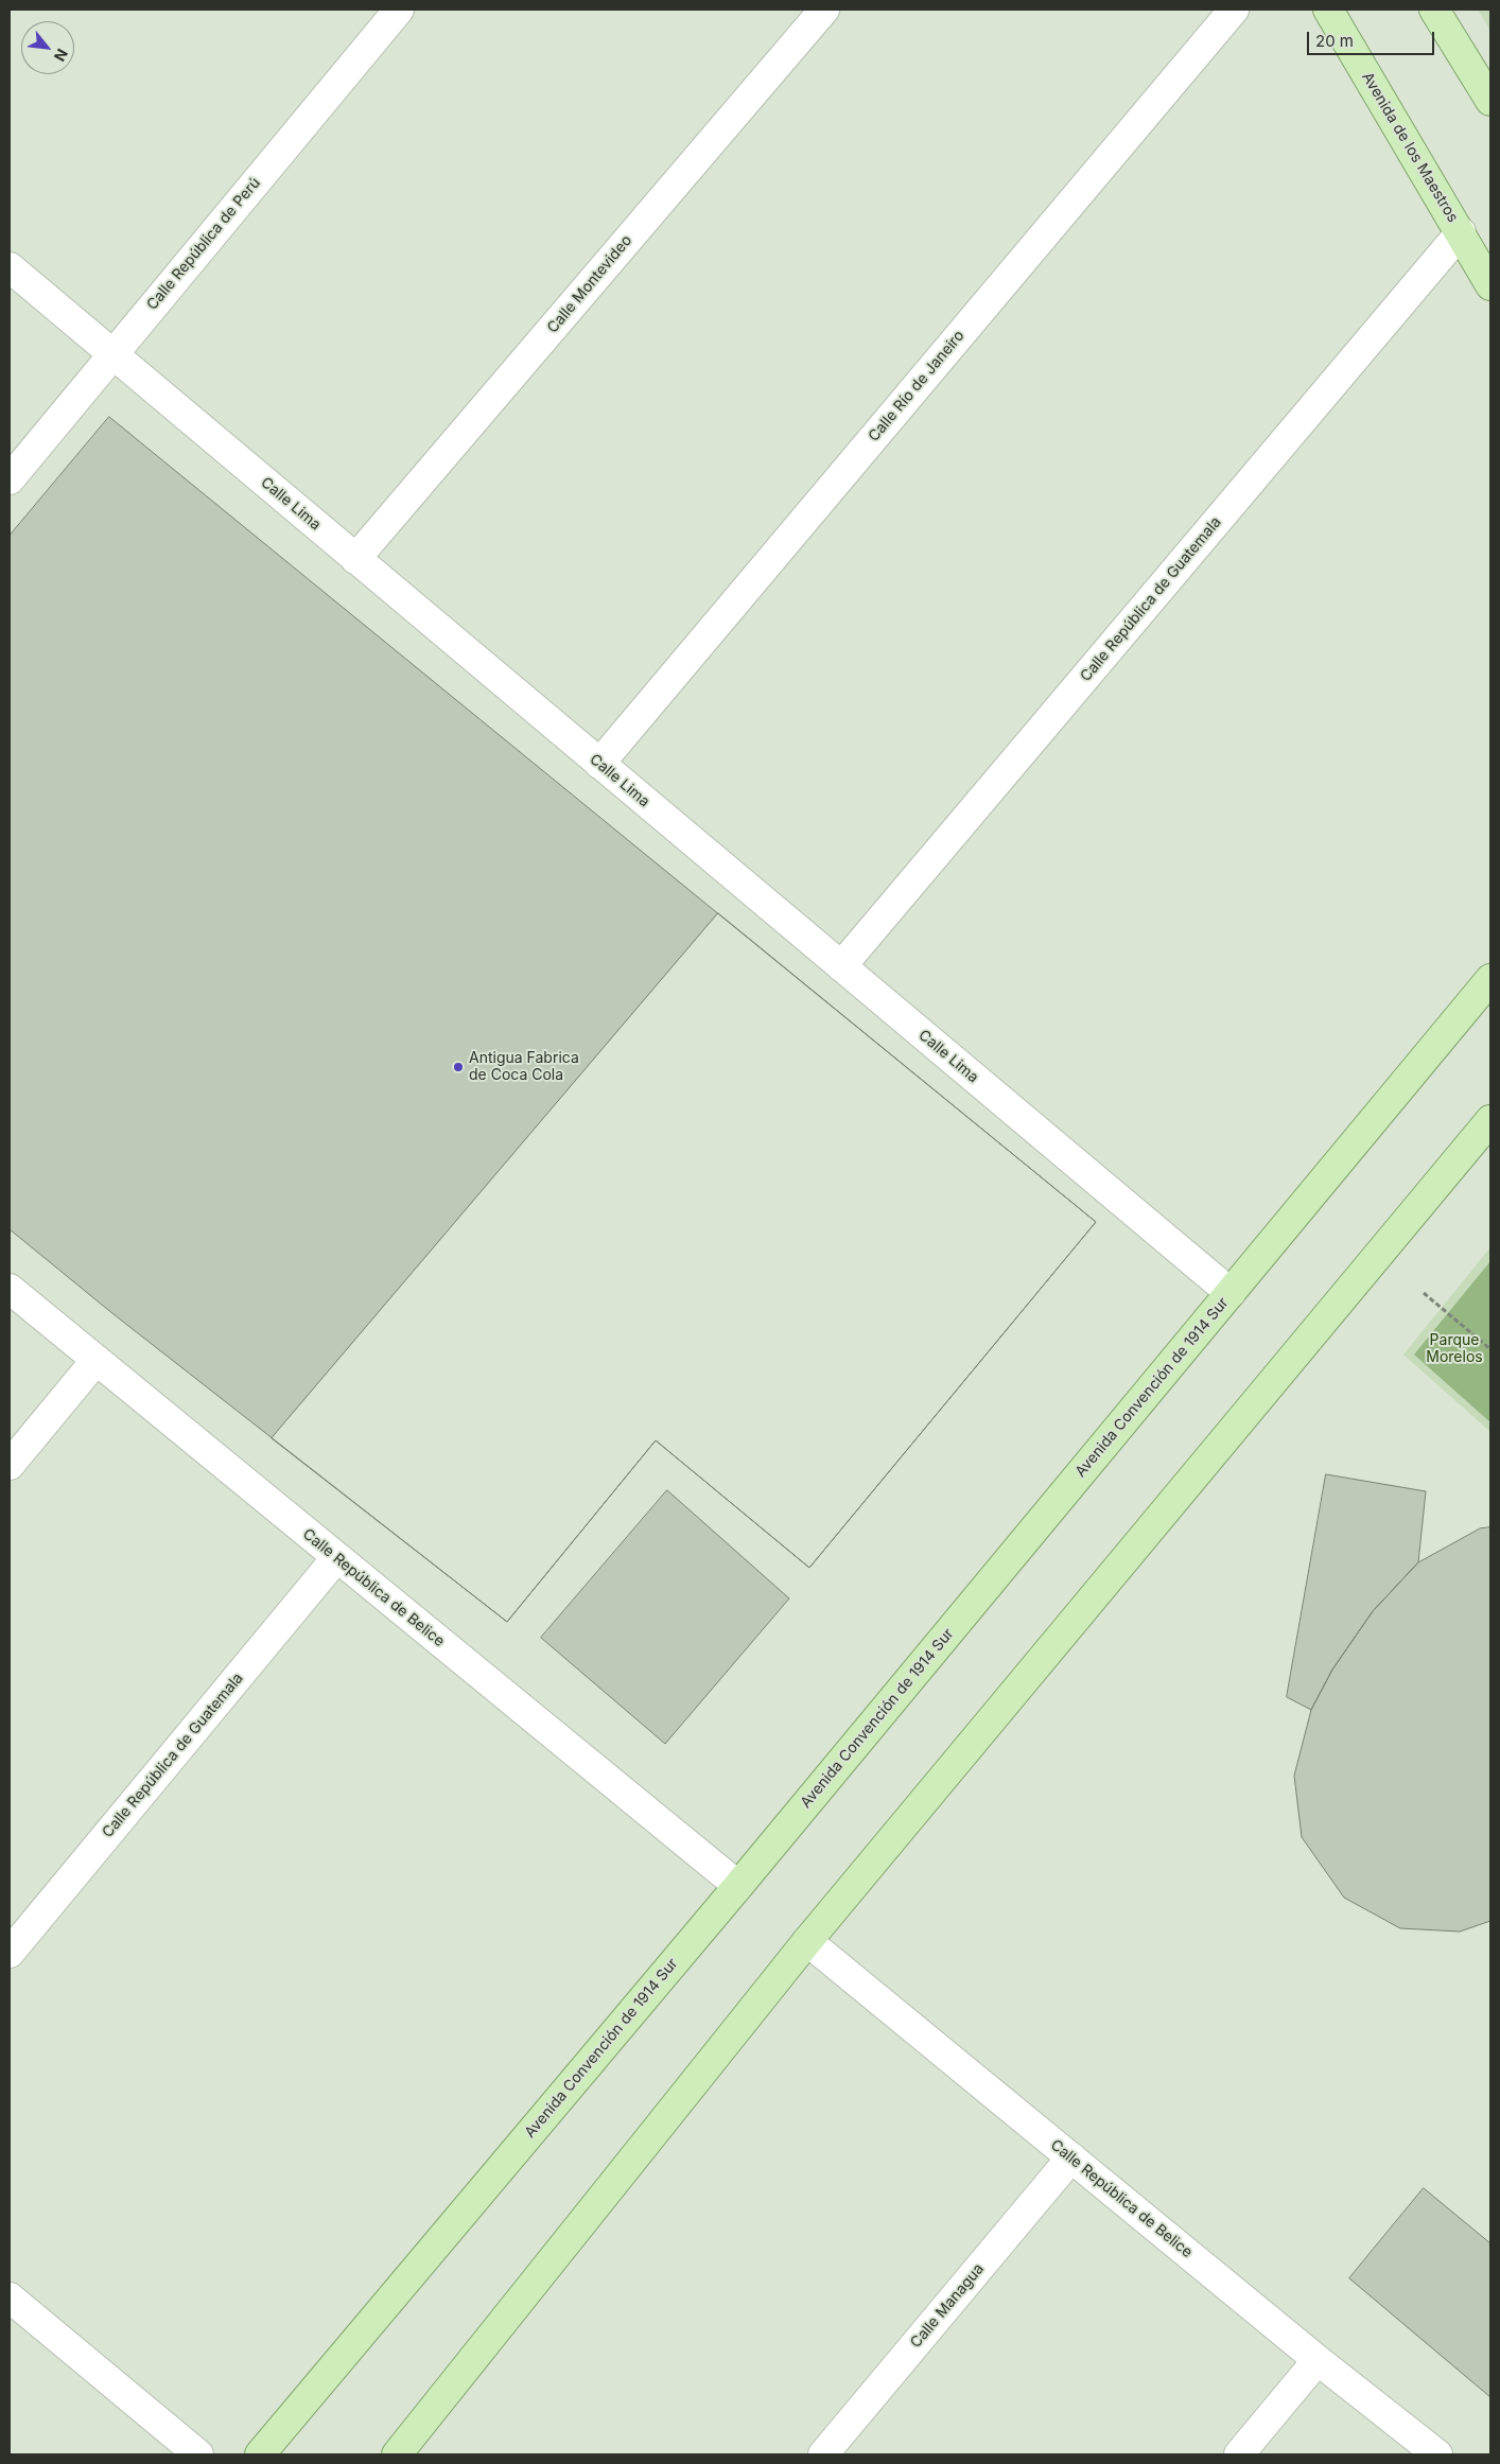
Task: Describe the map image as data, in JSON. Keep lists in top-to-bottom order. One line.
{"streets":{"main road":["Avenida de los Maestros","Avenida Convención de 1914 Sur"],"street":["Calle República de Perú","Calle Montevideo","Calle Río de Janeiro","Calle Lima","Calle República de Guatemala","Calle República de Belice","Calle Managua"]},"crossings":[["Avenida de los Maestros","Calle República de Guatemala"],["Calle República de Perú","Calle Lima"],["Calle Montevideo","Calle Lima"],["Calle Río de Janeiro","Calle Lima"],["Calle Lima","Calle República de Guatemala"],["Calle Lima","Avenida Convención de 1914 Sur"],["Calle República de Guatemala","Calle República de Belice"],["Avenida Convención de 1914 Sur","Calle República de Belice"],["Calle República de Belice","Calle Managua"]],"parks":["Parque Morelos"],"places":["Antigua Fabrica de Coca Cola"],"scale_bar":"20 m","north":"bottom right"}
